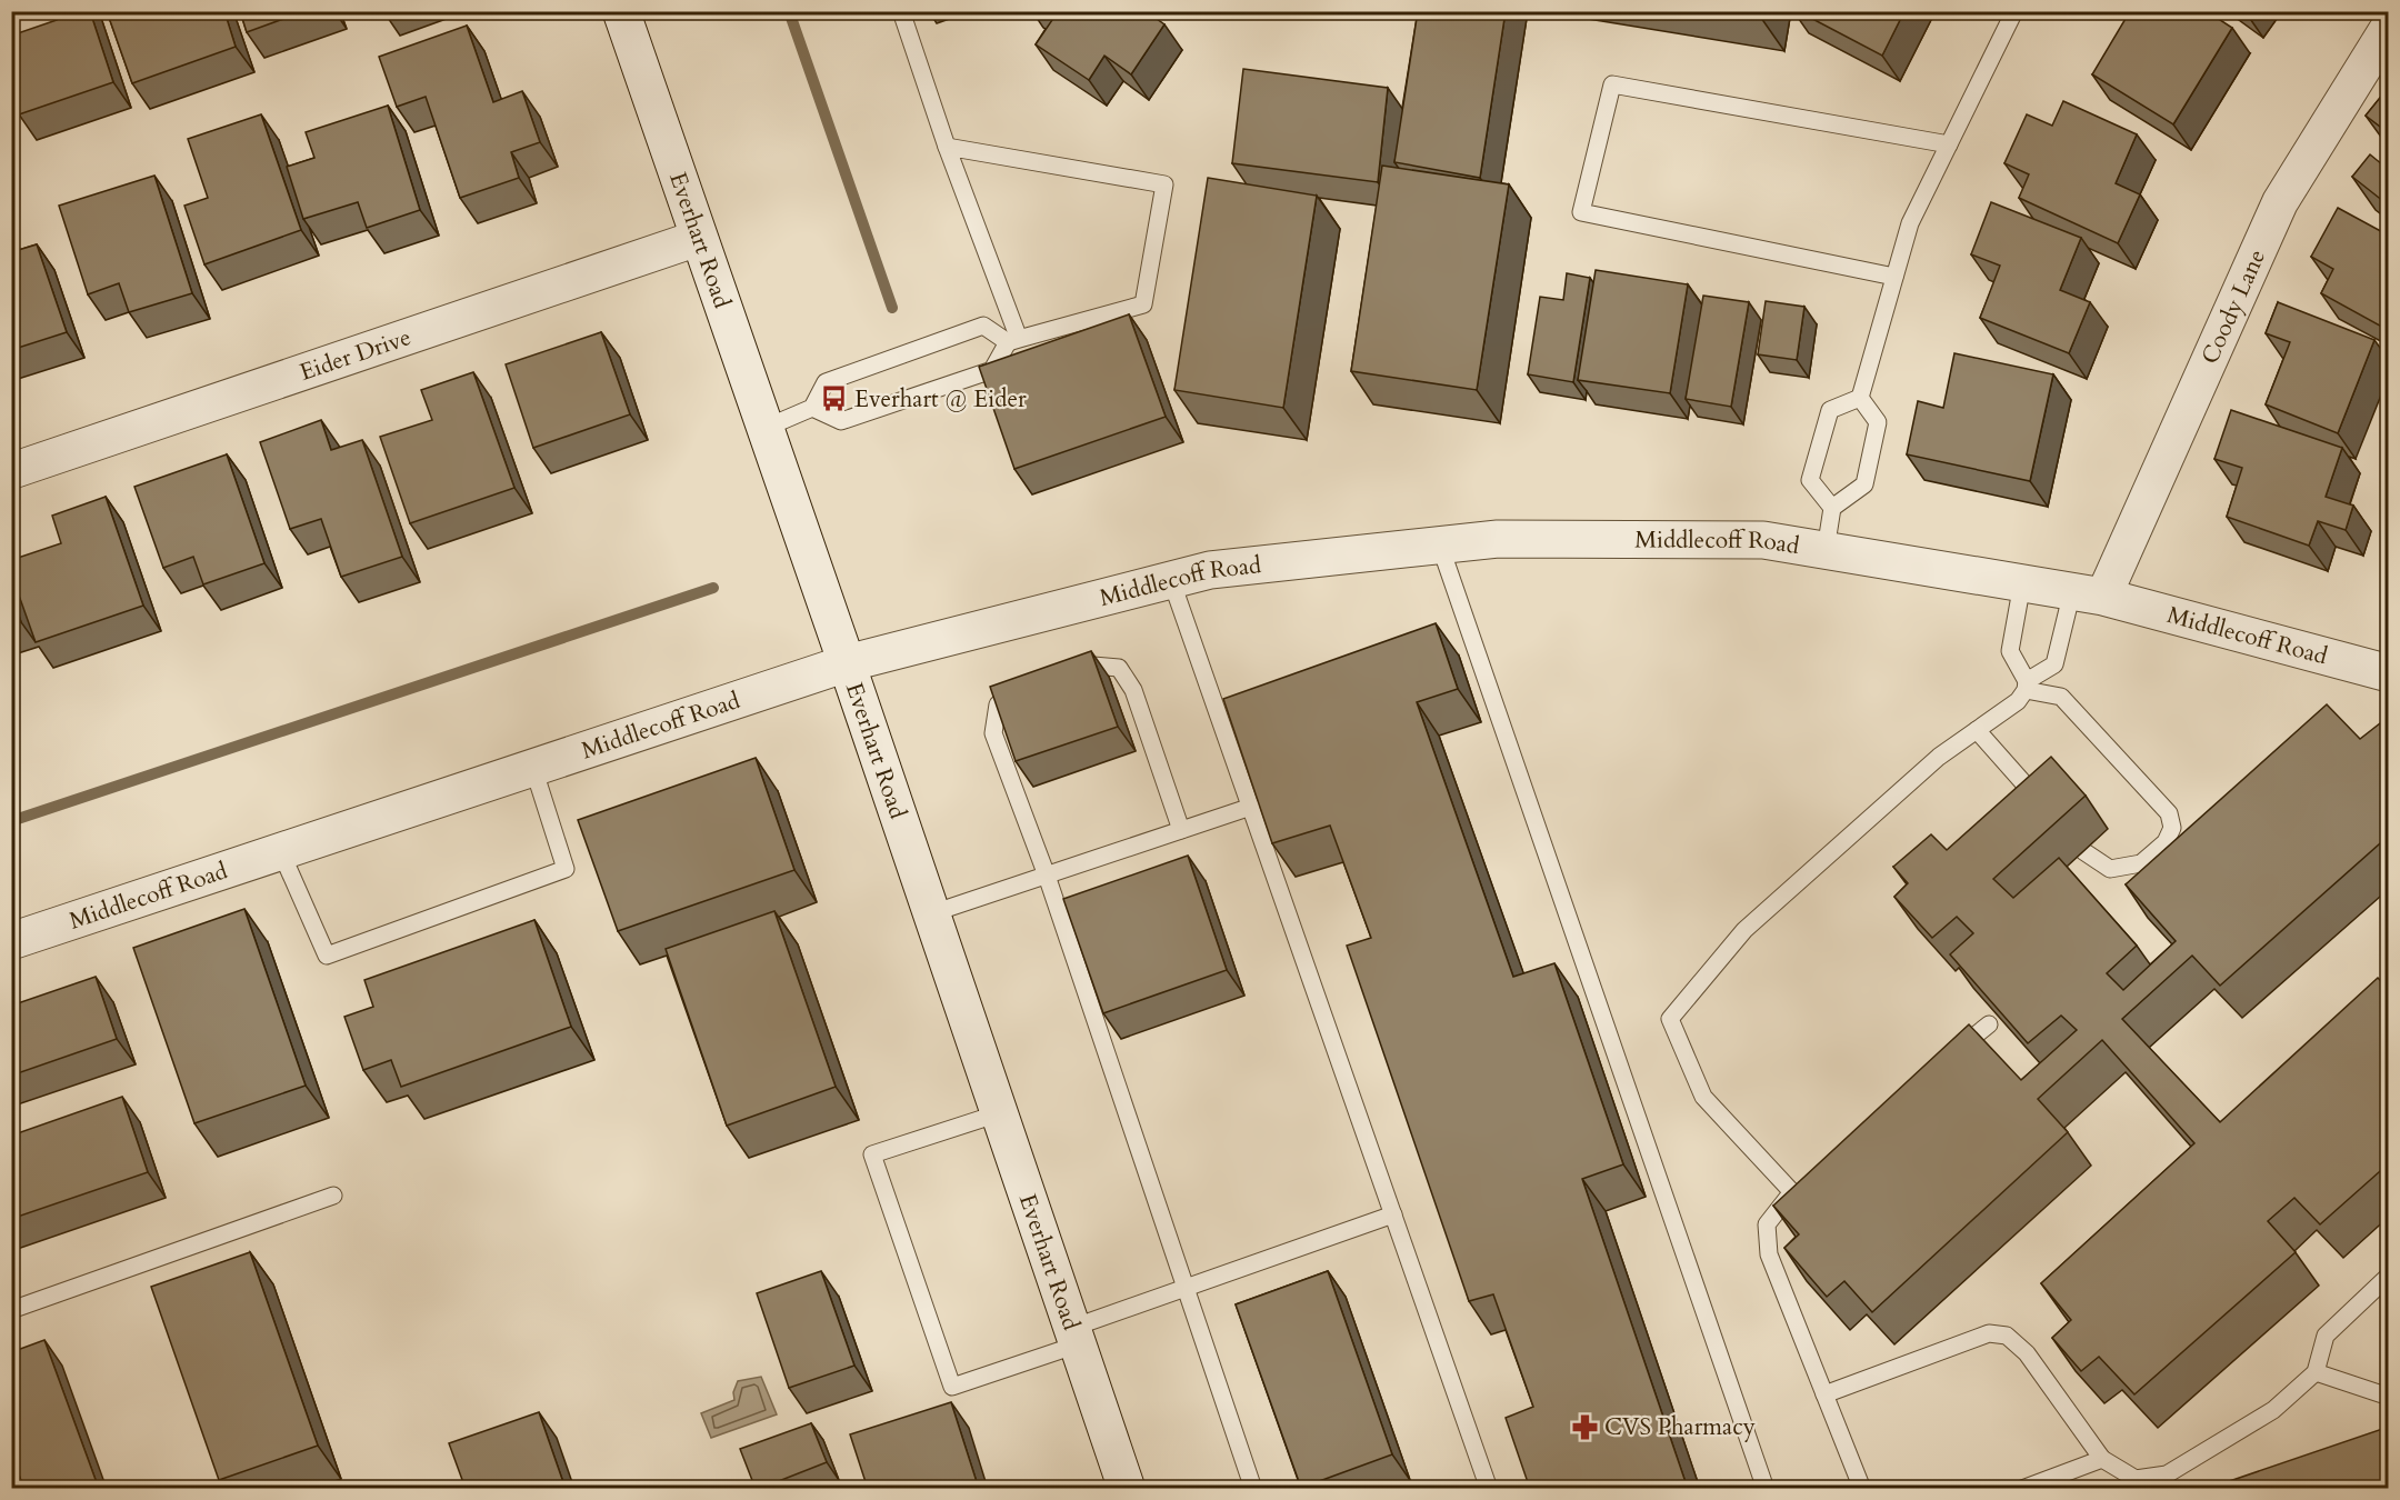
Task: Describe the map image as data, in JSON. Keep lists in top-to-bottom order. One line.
{"streets":{"street":["Everhart Road","Coody Lane","Eider Drive","Middlecoff Road"]},"crossings":[["Everhart Road","Eider Drive"],["Everhart Road","Middlecoff Road"],["Coody Lane","Middlecoff Road"]],"places":{"bus stop":["Everhart @ Eider"],"pharmacy":["CVS Pharmacy"]}}
